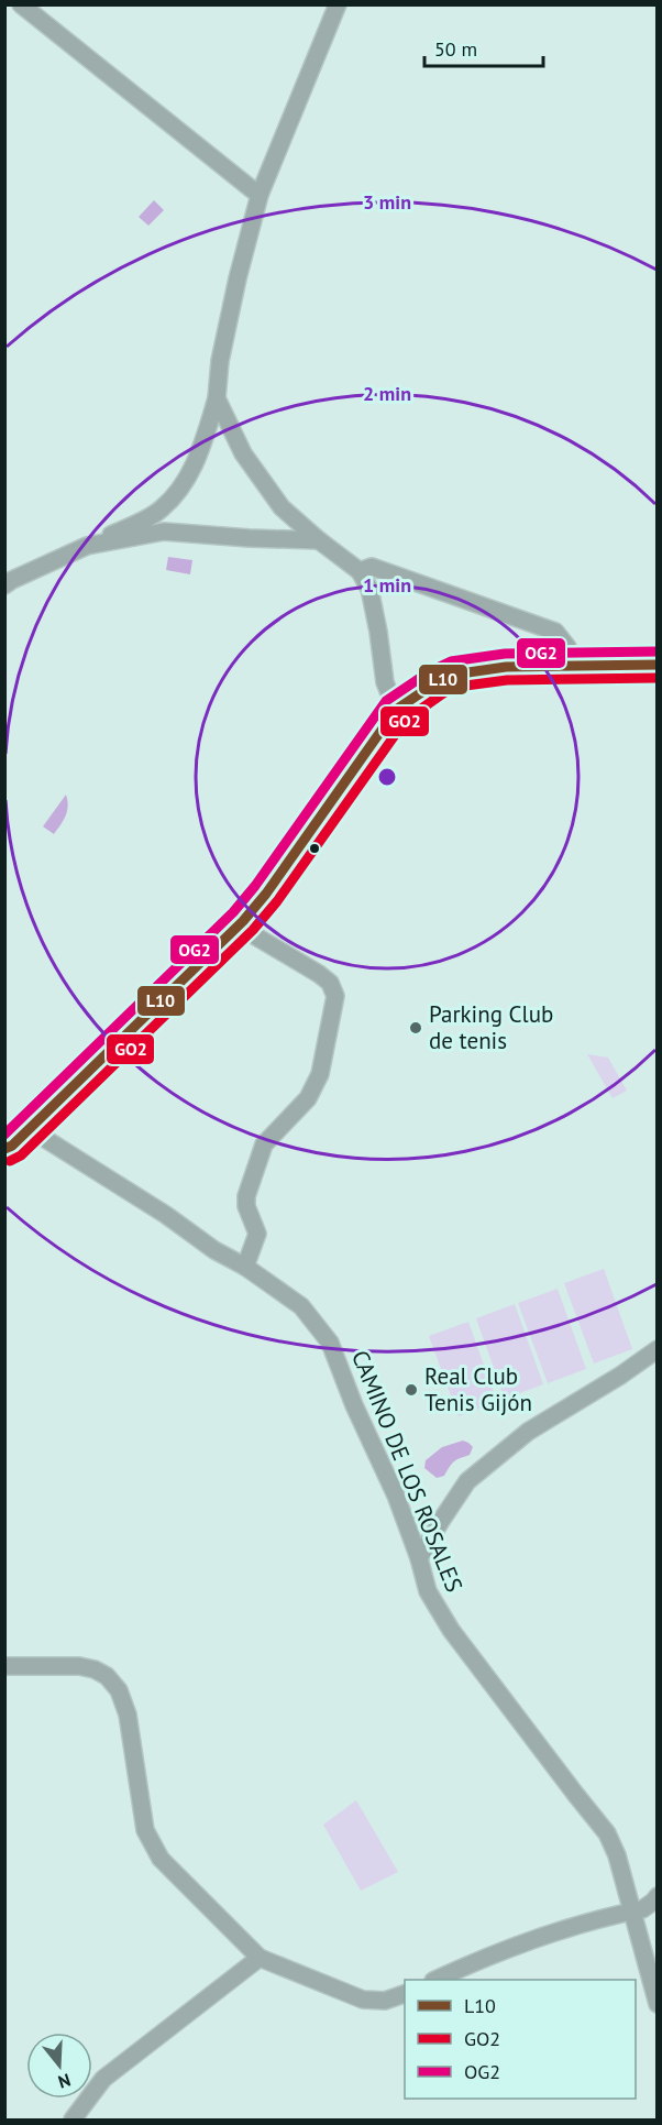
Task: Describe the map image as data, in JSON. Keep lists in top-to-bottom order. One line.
{"streets":{"street":["CAMINO DE LOS ROSALES"]},"places":["Parking Club de tenis","Real Club Tenis Gijón"],"lines":["transit line OG2","transit line L10","transit line GO2"],"legend":["L10","GO2","OG2"],"scale_bar":"50 m","north":"bottom","rings":["3 min","2 min","1 min"]}
